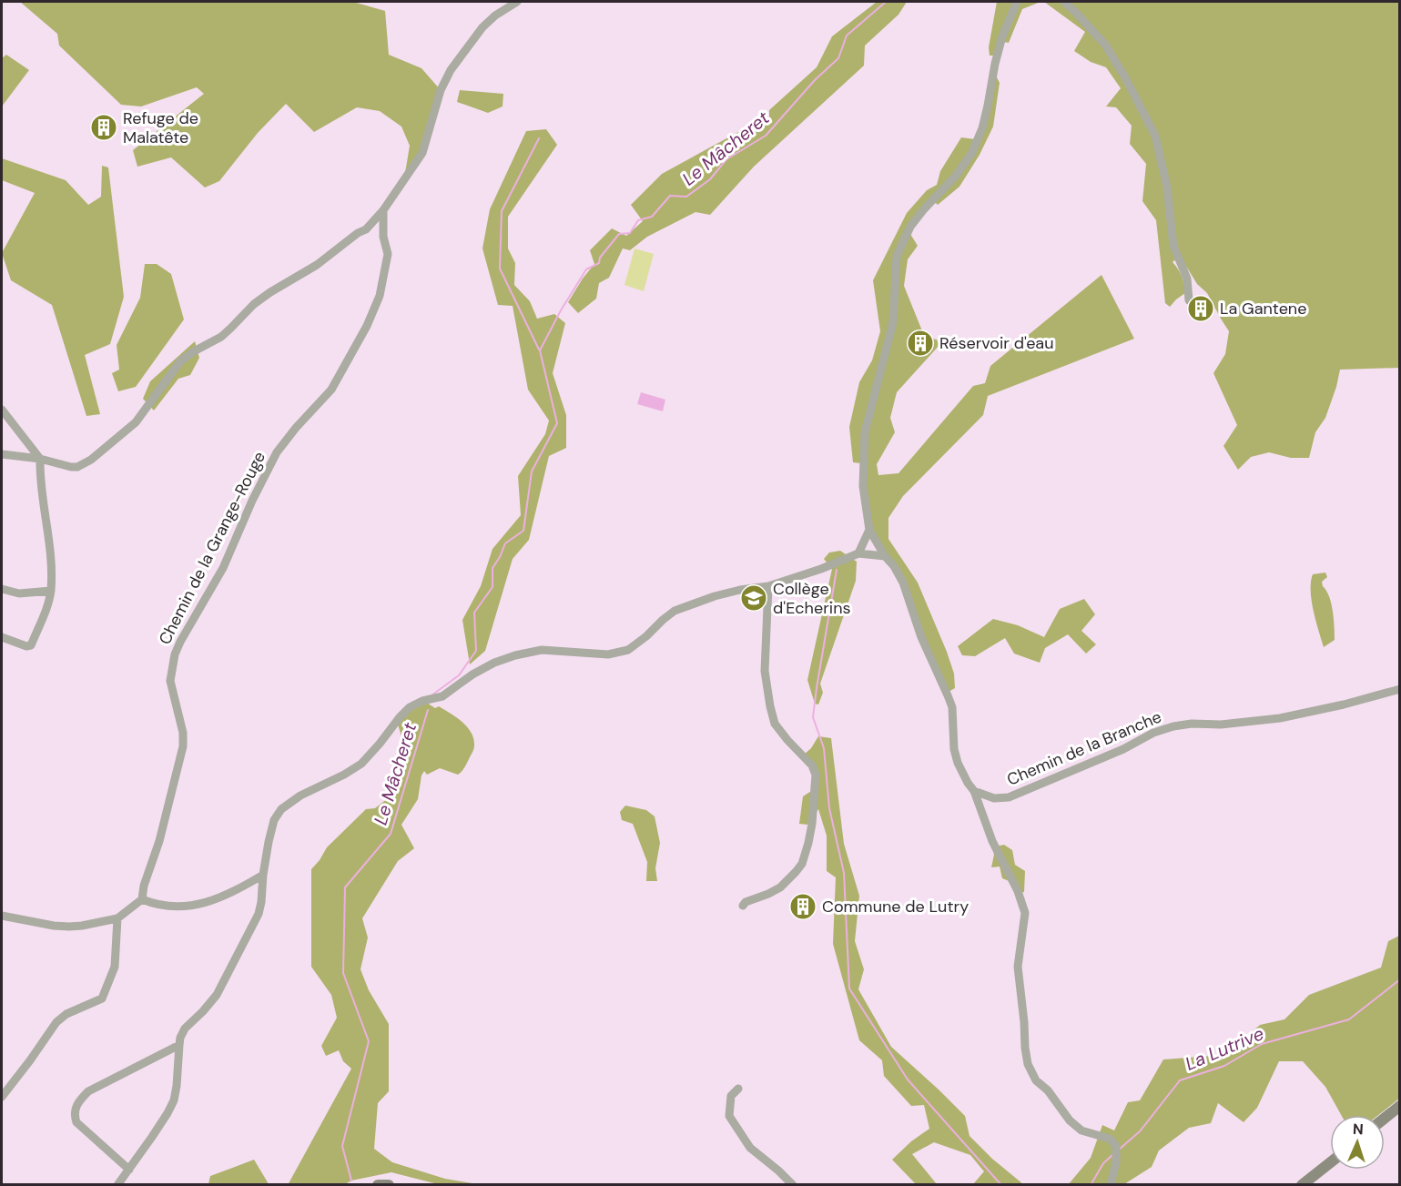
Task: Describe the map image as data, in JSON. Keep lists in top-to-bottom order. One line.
{"streets":{"street":["Chemin de la Grange-Rouge","Chemin de la Branche"]},"water":["Le Mâcheret","La Lutrive"],"places":{"building":["Refuge de Malatête","La Gantene","Réservoir d'eau","Commune de Lutry"],"school or university":["Collège d'Echerins"]},"north":"top"}
